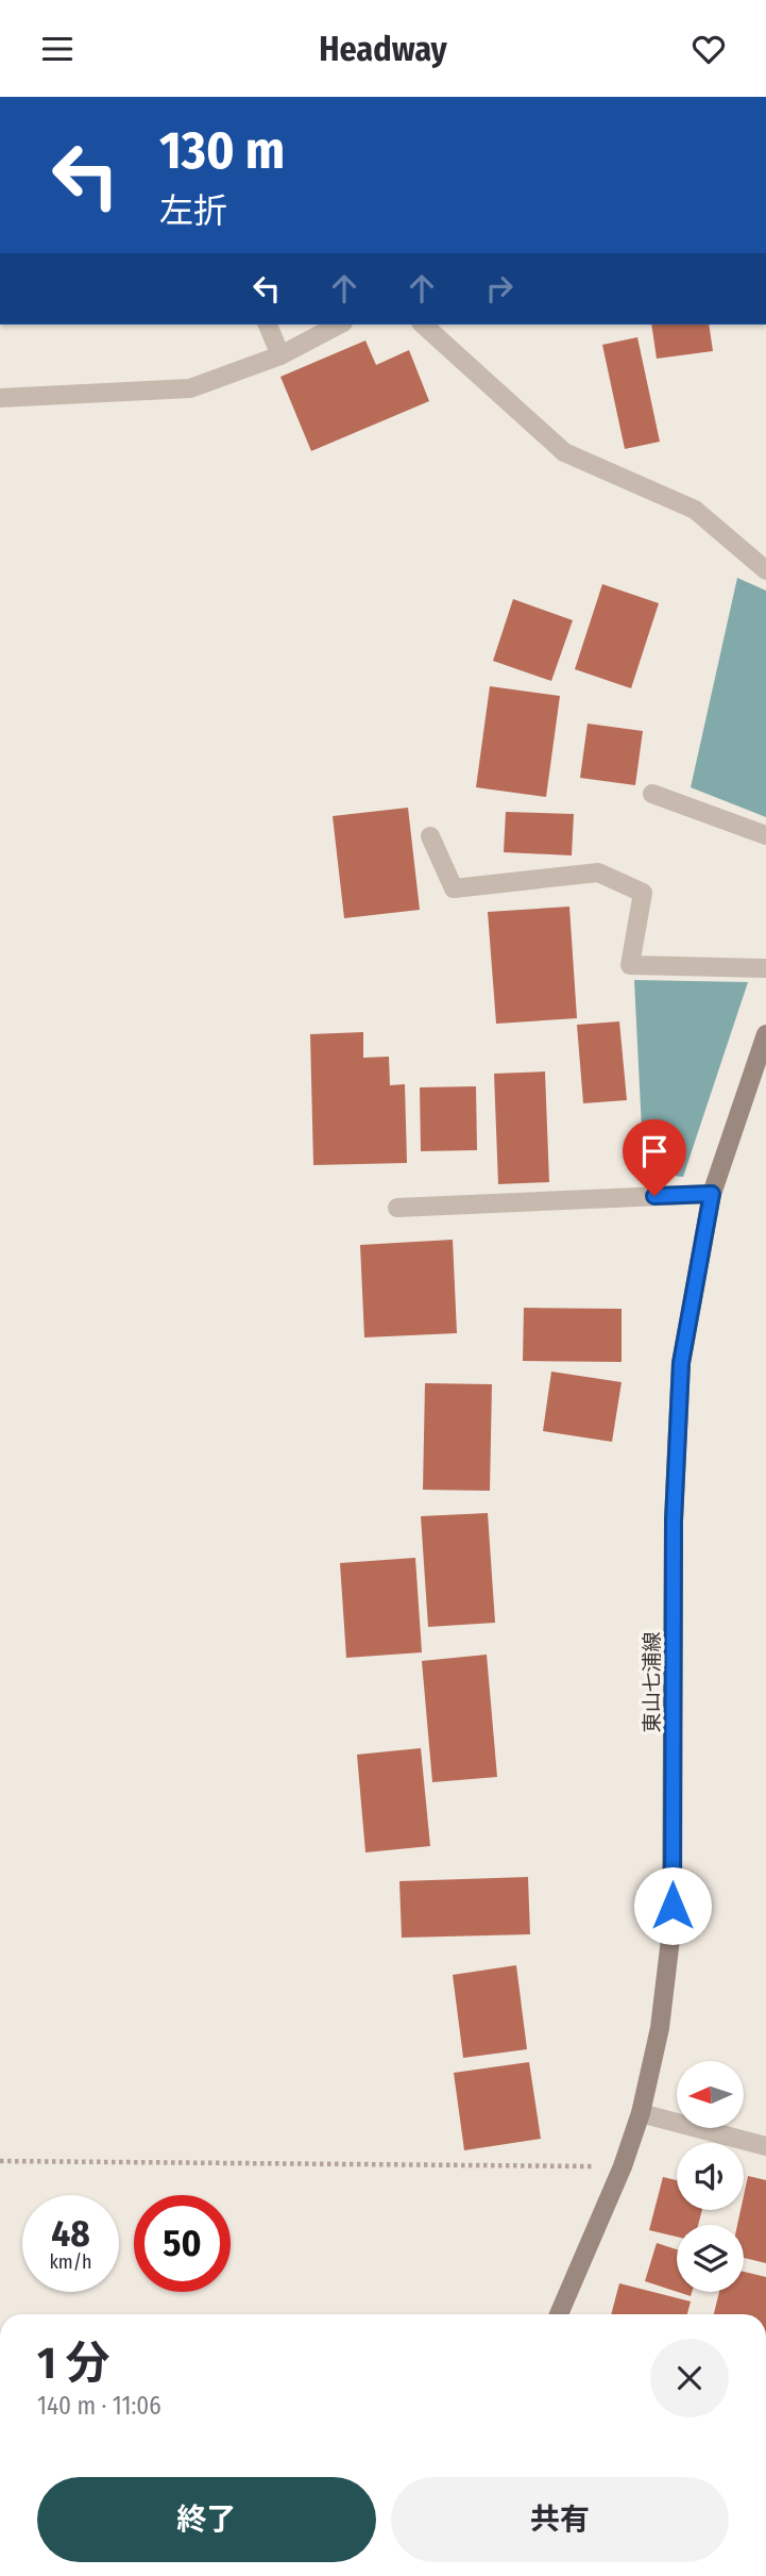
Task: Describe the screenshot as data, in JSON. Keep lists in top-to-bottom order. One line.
{"streets":{"main road":["東山七浦線"]},"north":"left","page":{"header":"Headway","turn":["130 m","左折"],"speed":"48 km/h","limit":"50","heading":["1 分","140 m · 11:06"],"buttons":["終了","共有"]}}
